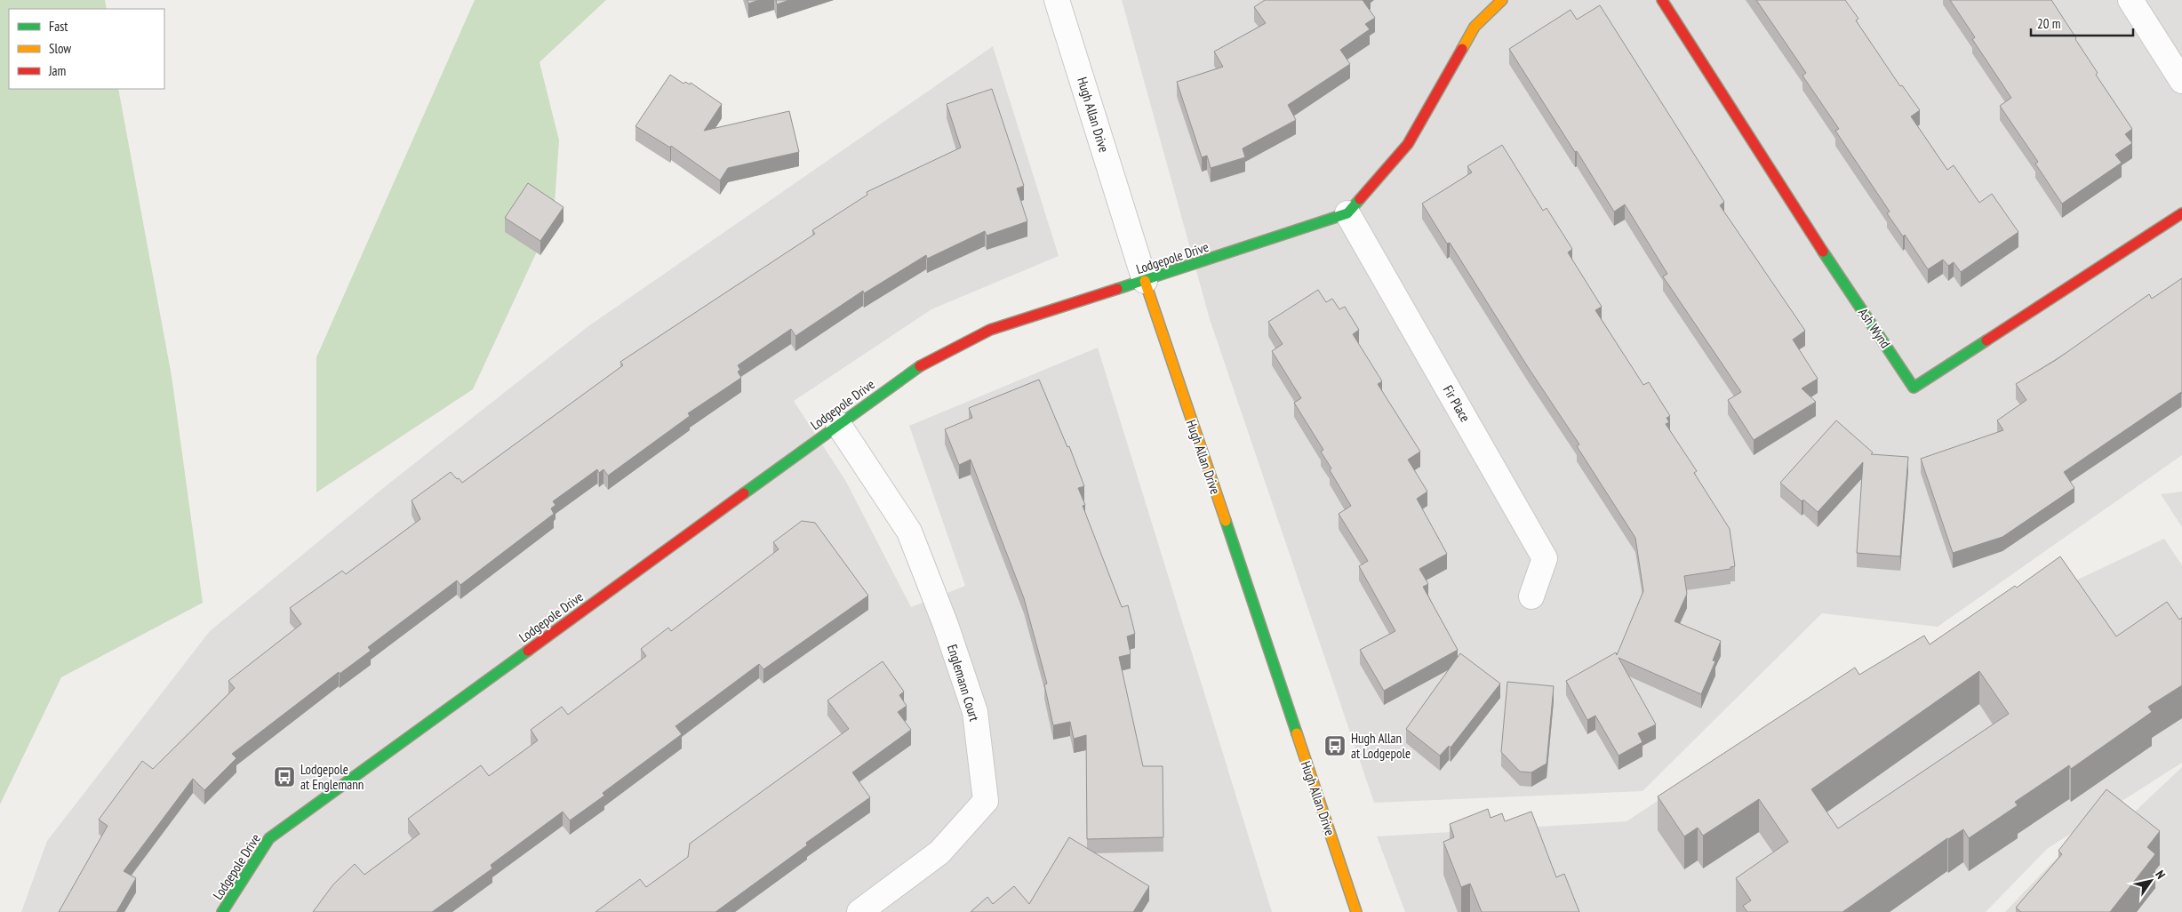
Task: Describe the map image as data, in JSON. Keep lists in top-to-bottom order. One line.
{"streets":{"street":["Hugh Allan Drive","Lodgepole Drive","Ash Wynd","Fir Place","Englemann Court"]},"crossings":[["Hugh Allan Drive","Lodgepole Drive"],["Lodgepole Drive","Fir Place"],["Lodgepole Drive","Englemann Court"]],"places":{"bus stop":["Hugh Allan at Lodgepole","Lodgepole at Englemann"]},"legend":["Fast","Slow","Jam"],"scale_bar":"20 m","north":"top right"}
